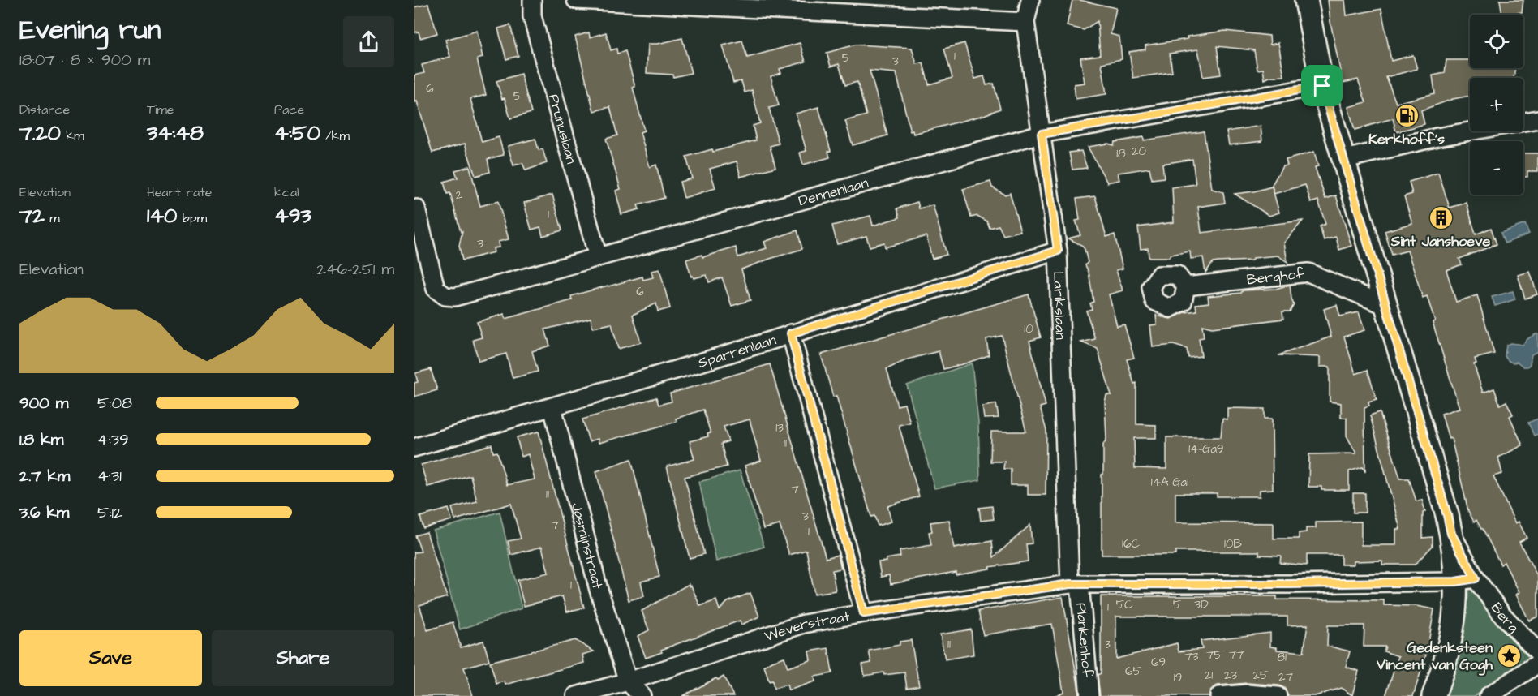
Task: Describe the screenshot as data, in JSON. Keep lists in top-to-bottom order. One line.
{"streets":{"street":["Prunuslaan","Dennenlaan","Berghof","Larikslaan","Sparrenlaan","Jasmijnstraat","Berg","Weverstraat","Plankenhof"]},"crossings":[["Prunuslaan","Dennenlaan"],["Dennenlaan","Larikslaan"],["Larikslaan","Sparrenlaan"],["Larikslaan","Weverstraat"],["Larikslaan","Plankenhof"],["Sparrenlaan","Jasmijnstraat"],["Jasmijnstraat","Weverstraat"],["Berg","Weverstraat"],["Weverstraat","Plankenhof"]],"places":{"fuel station":["Kerkhoff's"],"building":["Sint Janshoeve"],"place":["Gedenksteen Vincent van Gogh"]},"house_numbers":["1","5","3","6","5","20","18","2","1","3","6","10","13","11","14-Ga9","14A-Ga1","7","11","3","7","1","16C","10B","1","5C","5","3D","1","11","3","75","77","73","81","69","65","21","23","25","27","19"],"page":{"heading":["Evening run","18:07 · 8 × 900 m"],"map_buttons":["+","−"],"stats":[["Distance","7.20 km"],["Time","34:48"],["Pace","4:50 /km"],["Elevation","72 m"],["Heart rate","140 bpm"],["kcal","493"]],"chart":["Elevation","246–251 m"],"list":[{"name":"900 m","note":"5:08"},{"name":"1.8 km","note":"4:39"},{"name":"2.7 km","note":"4:31"},{"name":"3.6 km","note":"5:12"}],"buttons":["Save","Share"]}}
